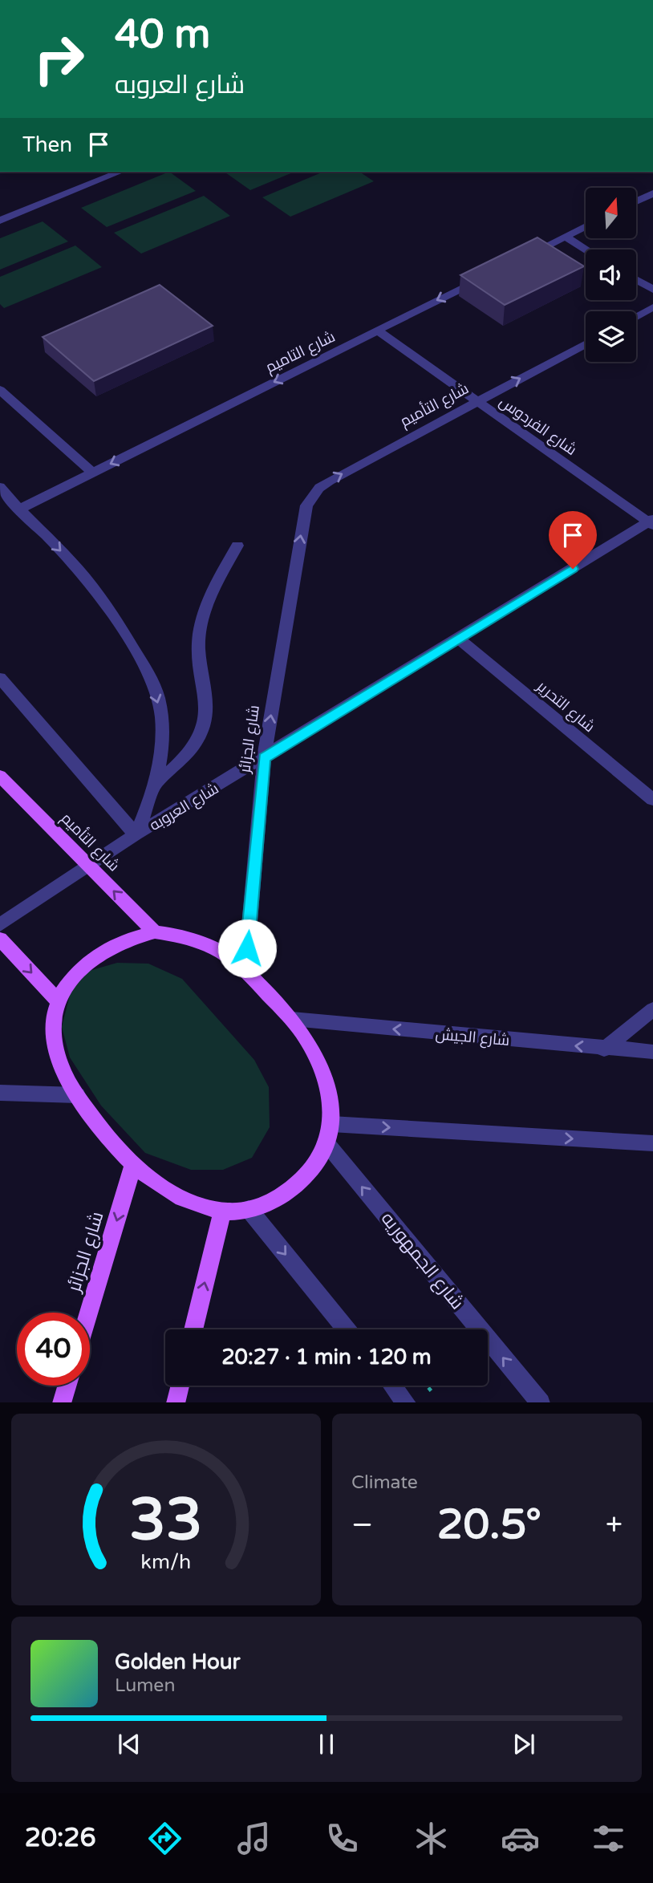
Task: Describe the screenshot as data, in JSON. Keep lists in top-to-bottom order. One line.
{"streets":{"main road":["شارع التأميم","شارع الجزائر"],"street":["شارع التاميم","شارع الفردوس","شارع التحرير","شارع العروبه","شارع الجيش","شارع الجمهوريه"]},"crossings":[["شارع التاميم","شارع الفردوس"],["شارع التأميم","شارع الفردوس"],["شارع التأميم","شارع الجزائر"],["شارع التأميم","شارع العروبه"],["شارع الفردوس","شارع العروبه"],["شارع التحرير","شارع العروبه"],["شارع الجزائر","شارع العروبه"]],"one_way":["شارع التاميم"],"north":"top","page":{"turn":["40 m","شارع العروبه"],"then":"Then","limit":"40","trip":"20:27 · 1 min · 120 m","tile":"Climate","heat":["−","20.5°","+"],"song":["Golden Hour","Lumen"],"tabs":"20:26","gauge":["33","km/h"]}}
